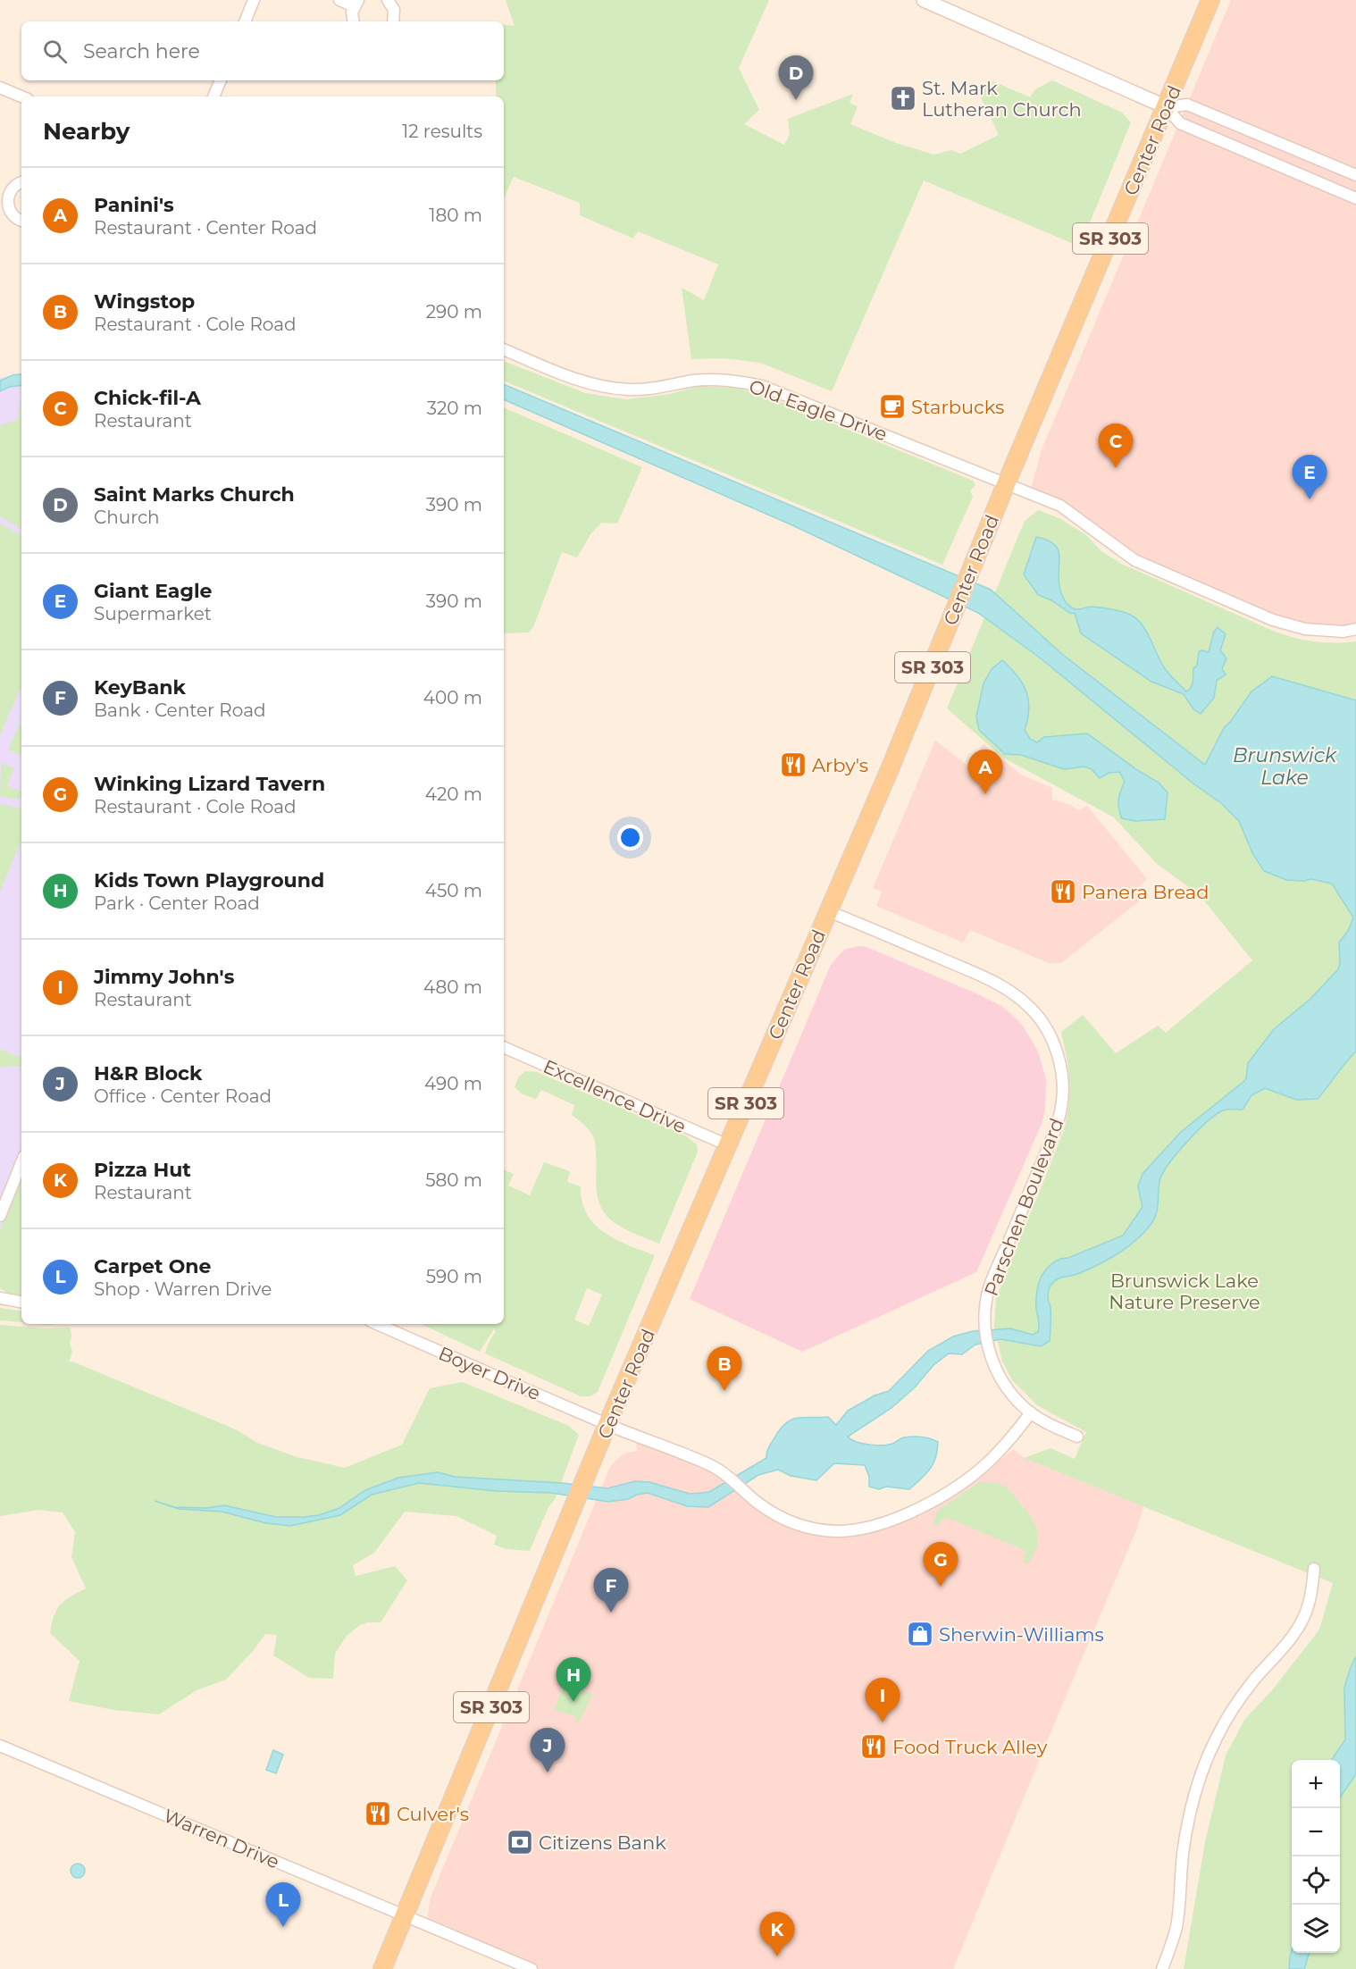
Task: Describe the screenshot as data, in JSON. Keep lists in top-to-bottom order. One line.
{"streets":{"main road":["Center Road","SR 303"],"street":["Old Eagle Drive","Excellence Drive","Parschen Boulevard","Boyer Drive","Warren Drive"]},"crossings":[["Center Road","Old Eagle Drive"],["Center Road","Excellence Drive"],["Center Road","Parschen Boulevard"],["Center Road","Boyer Drive"],["Center Road","Warren Drive"],["Parschen Boulevard","Boyer Drive"]],"water":["Brunswick Lake"],"parks":["Brunswick Lake Nature Preserve"],"places":{"church":["St. Mark Lutheran Church"],"cafe":["Starbucks"],"restaurant":["Arby's","Panera Bread","Food Truck Alley","Culver's"],"shop":["Sherwin-Williams"],"bank":["Citizens Bank"]},"page":{"search":"Search here","pins":["D","C","E","A","B","G","F","H","I","J","L","K"],"heading":["Nearby","12 results"],"list":[{"mark":"A","name":"Panini's","note":"Restaurant · Center Road","value":"180 m"},{"mark":"B","name":"Wingstop","note":"Restaurant · Cole Road","value":"290 m"},{"mark":"C","name":"Chick-fil-A","note":"Restaurant","value":"320 m"},{"mark":"D","name":"Saint Marks Church","note":"Church","value":"390 m"},{"mark":"E","name":"Giant Eagle","note":"Supermarket","value":"390 m"},{"mark":"F","name":"KeyBank","note":"Bank · Center Road","value":"400 m"},{"mark":"G","name":"Winking Lizard Tavern","note":"Restaurant · Cole Road","value":"420 m"},{"mark":"H","name":"Kids Town Playground","note":"Park · Center Road","value":"450 m"},{"mark":"I","name":"Jimmy John's","note":"Restaurant","value":"480 m"},{"mark":"J","name":"H&R Block","note":"Office · Center Road","value":"490 m"},{"mark":"K","name":"Pizza Hut","note":"Restaurant","value":"580 m"},{"mark":"L","name":"Carpet One","note":"Shop · Warren Drive","value":"590 m"}],"map_buttons":["+","−"]}}
